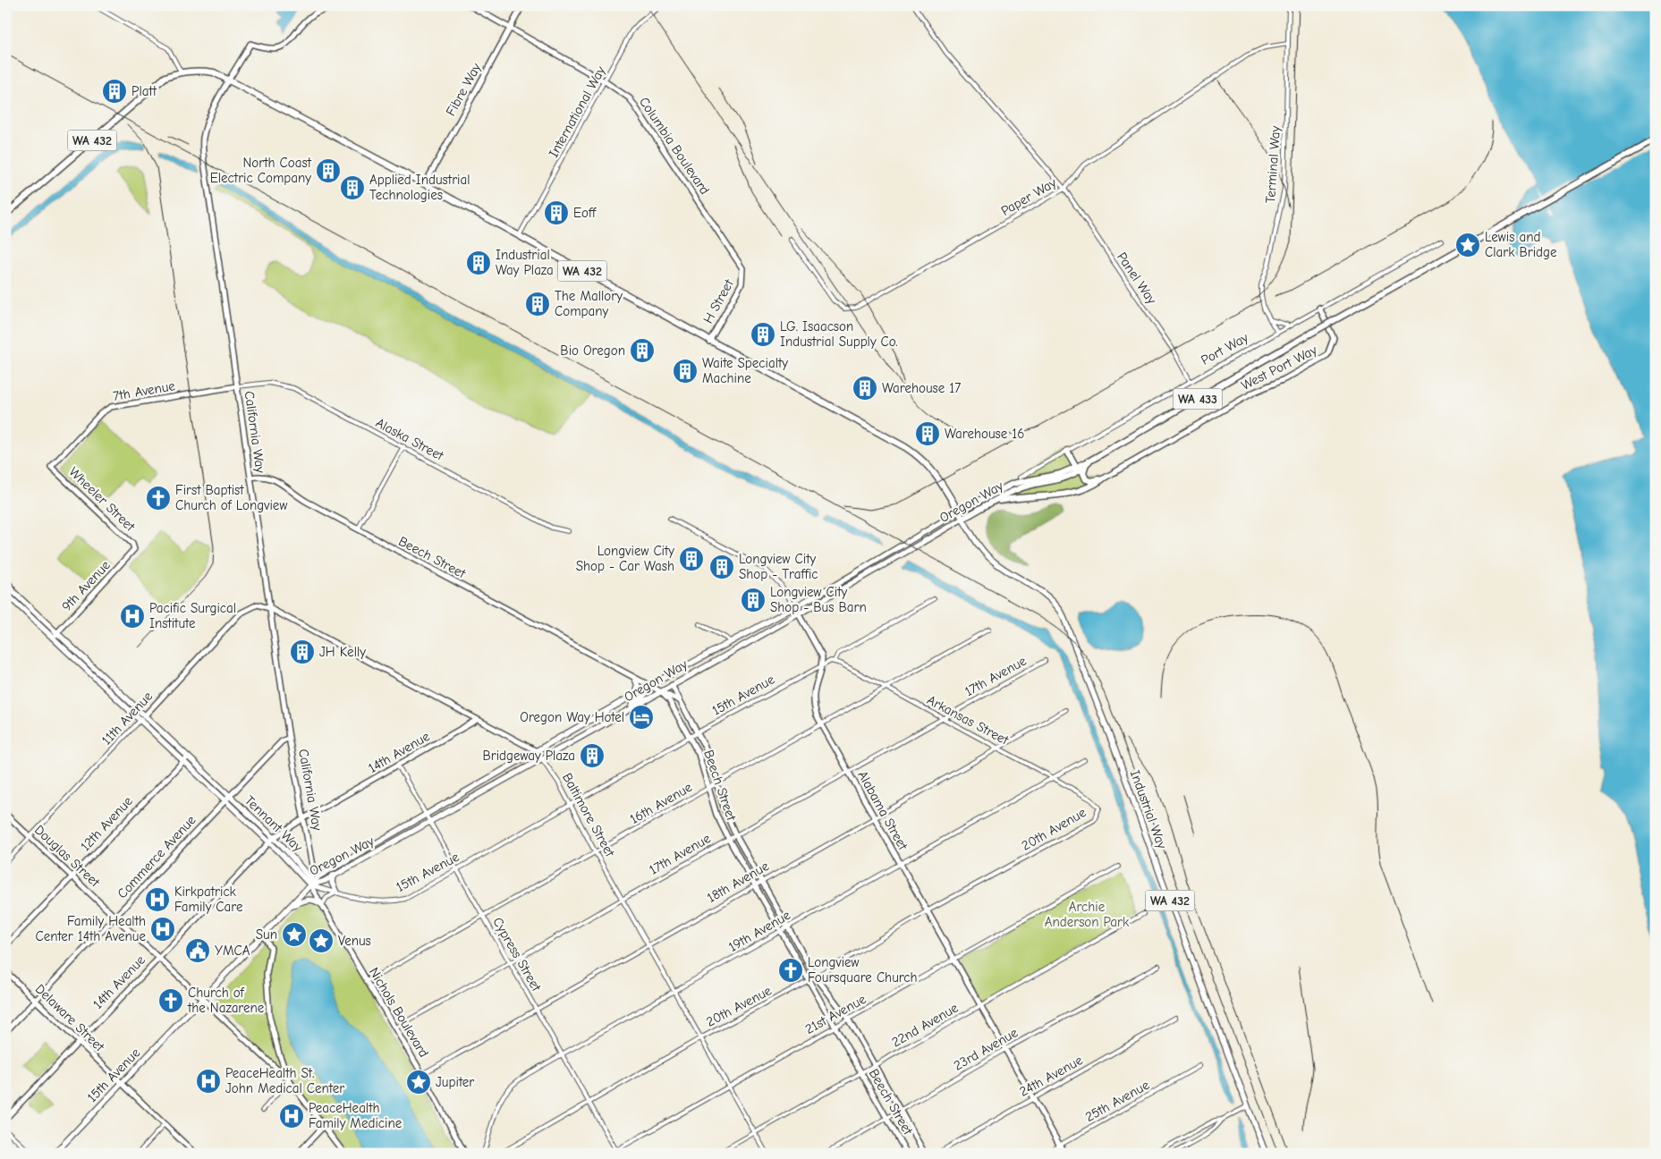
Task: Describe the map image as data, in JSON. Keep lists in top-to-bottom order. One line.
{"streets":{"highway":["WA 432","WA 433","Oregon Way","Industrial Way"],"main road":["15th Avenue","Tennant Way"],"street":["Fibre Way","International Way","Columbia Boulevard","Terminal Way","Paper Way","Panel Way","H Street","Port Way","West Port Way","7th Avenue","California Way","Alaska Street","Wheeler Street","Beech Street","9th Avenue","17th Avenue","11th Avenue","Arkansas Street","14th Avenue","16th Avenue","Alabama Street","Baltimore Street","12th Avenue","20th Avenue","Douglas Street","Commerce Avenue","18th Avenue","19th Avenue","Cypress Street","Nichols Boulevard","21st Avenue","Delaware Street","22nd Avenue","23rd Avenue","24th Avenue","25th Avenue"]},"crossings":[["Fibre Way","WA 432"],["Fibre Way","Columbia Boulevard"],["International Way","WA 432"],["International Way","Columbia Boulevard"],["WA 432","H Street"],["WA 432","California Way"],["WA 432","Oregon Way"],["WA 432","Industrial Way"],["Columbia Boulevard","H Street"],["Terminal Way","Paper Way"],["Terminal Way","Port Way"],["Paper Way","Panel Way"],["Panel Way","Port Way"],["Port Way","West Port Way"],["7th Avenue","California Way"],["7th Avenue","Alaska Street"],["7th Avenue","Wheeler Street"],["California Way","Alaska Street"],["California Way","Oregon Way"],["California Way","Beech Street"],["California Way","15th Avenue"],["California Way","11th Avenue"],["California Way","14th Avenue"],["California Way","Baltimore Street"],["California Way","Tennant Way"],["California Way","Commerce Avenue"],["California Way","Nichols Boulevard"],["Wheeler Street","9th Avenue"],["Oregon Way","Beech Street"],["Oregon Way","15th Avenue"],["Oregon Way","Industrial Way"],["Oregon Way","Baltimore Street"],["Oregon Way","Tennant Way"],["Oregon Way","Cypress Street"],["Oregon Way","Nichols Boulevard"],["Beech Street","17th Avenue"],["Beech Street","15th Avenue"],["Beech Street","16th Avenue"],["Beech Street","20th Avenue"],["Beech Street","18th Avenue"],["Beech Street","19th Avenue"],["Beech Street","21st Avenue"],["Beech Street","22nd Avenue"],["Beech Street","23rd Avenue"],["9th Avenue","Tennant Way"],["17th Avenue","Arkansas Street"],["17th Avenue","Alabama Street"],["17th Avenue","Baltimore Street"],["17th Avenue","Cypress Street"],["17th Avenue","Nichols Boulevard"],["15th Avenue","Alabama Street"],["15th Avenue","Baltimore Street"],["15th Avenue","Tennant Way"],["15th Avenue","Douglas Street"],["15th Avenue","Cypress Street"],["15th Avenue","Nichols Boulevard"],["15th Avenue","Delaware Street"],["11th Avenue","Baltimore Street"],["11th Avenue","Tennant Way"],["11th Avenue","Douglas Street"],["Arkansas Street","16th Avenue"],["Arkansas Street","20th Avenue"],["Arkansas Street","18th Avenue"],["Arkansas Street","19th Avenue"],["14th Avenue","Baltimore Street"],["14th Avenue","Tennant Way"],["14th Avenue","Douglas Street"],["14th Avenue","Cypress Street"],["14th Avenue","Delaware Street"],["16th Avenue","Alabama Street"],["16th Avenue","Baltimore Street"],["16th Avenue","Cypress Street"],["16th Avenue","Nichols Boulevard"],["Alabama Street","20th Avenue"],["Alabama Street","18th Avenue"],["Alabama Street","19th Avenue"],["Alabama Street","21st Avenue"],["Alabama Street","22nd Avenue"],["Alabama Street","23rd Avenue"],["Alabama Street","24th Avenue"],["Alabama Street","25th Avenue"],["Baltimore Street","20th Avenue"],["Baltimore Street","18th Avenue"],["Baltimore Street","19th Avenue"],["Baltimore Street","21st Avenue"],["Baltimore Street","22nd Avenue"],["12th Avenue","Tennant Way"],["12th Avenue","Douglas Street"],["Tennant Way","Commerce Avenue"],["Tennant Way","Nichols Boulevard"],["20th Avenue","Cypress Street"],["Douglas Street","Commerce Avenue"],["Commerce Avenue","Delaware Street"],["18th Avenue","Cypress Street"],["18th Avenue","Nichols Boulevard"],["19th Avenue","Cypress Street"],["Cypress Street","21st Avenue"]],"parks":["Archie Anderson Park"],"places":{"building":["Platt","North Coast Electric Company","Applied Industrial Technologies","Eoff","Industrial Way Plaza","The Mallory Company","LG. Isaacson Industrial Supply Co.","Bio Oregon","Waite Specialty Machine","Warehouse 17","Warehouse 16","Longview City Shop - Car Wash","Longview City Shop - Traffic","Longview City Shop - Bus Barn","JH Kelly","Bridgeway Plaza"],"place":["Lewis and Clark Bridge","Sun","Venus","Jupiter"],"church":["First Baptist Church of Longview","Longview Foursquare Church","Church of the Nazarene"],"hospital":["Pacific Surgical Institute","Kirkpatrick Family Care","Family Health Center 14th Avenue","PeaceHealth St. John Medical Center","PeaceHealth Family Medicine"],"hotel":["Oregon Way Hotel"],"public building":["YMCA"]}}
